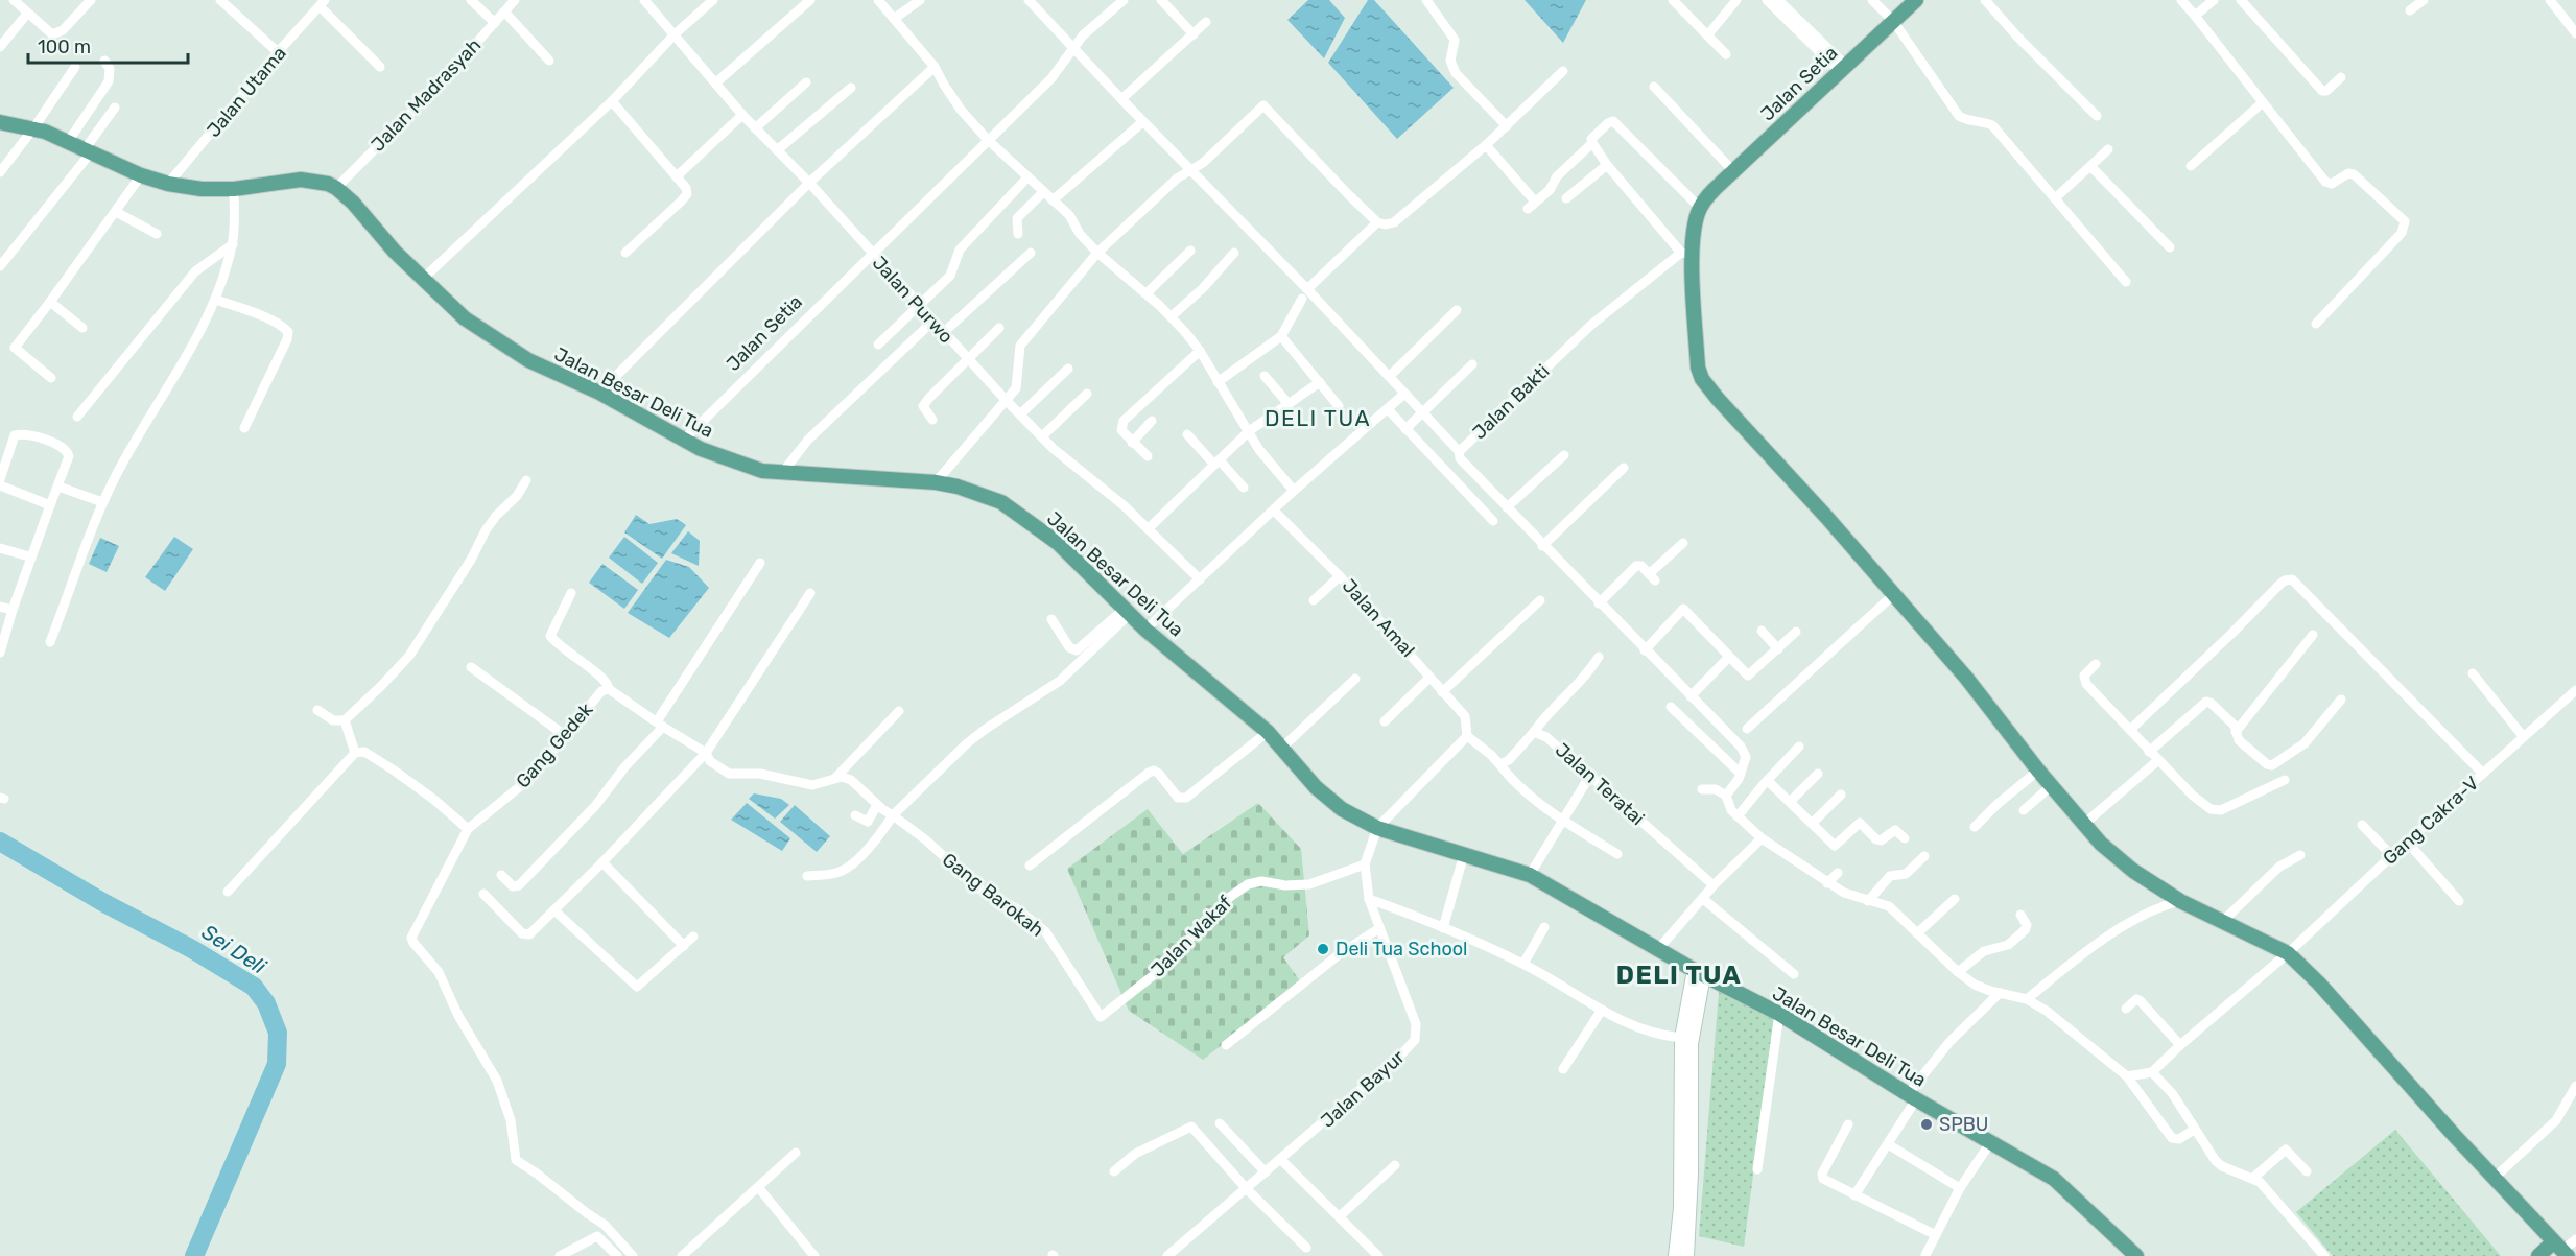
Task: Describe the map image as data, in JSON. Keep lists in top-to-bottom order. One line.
{"streets":{"main road":["Jalan Setia","Jalan Besar Deli Tua"],"street":["Jalan Utama","Jalan Madrasyah","Jalan Purwo","Jalan Bakti","Jalan Amal","Gang Gedek","Jalan Teratai","Gang Cakra-V","Gang Barokah","Jalan Wakaf","Jalan Bayur"]},"crossings":[["Jalan Setia","Jalan Purwo"],["Jalan Setia","Jalan Besar Deli Tua"],["Jalan Setia","Jalan Bakti"],["Jalan Setia","Gang Cakra-V"],["Jalan Madrasyah","Jalan Besar Deli Tua"],["Jalan Besar Deli Tua","Jalan Bayur"],["Gang Barokah","Jalan Wakaf"],["Jalan Wakaf","Jalan Bayur"]],"districts":["DELI TUA","DELI TUA"],"water":["Sei Deli"],"places":["Deli Tua School","SPBU"],"scale_bar":"100 m"}
